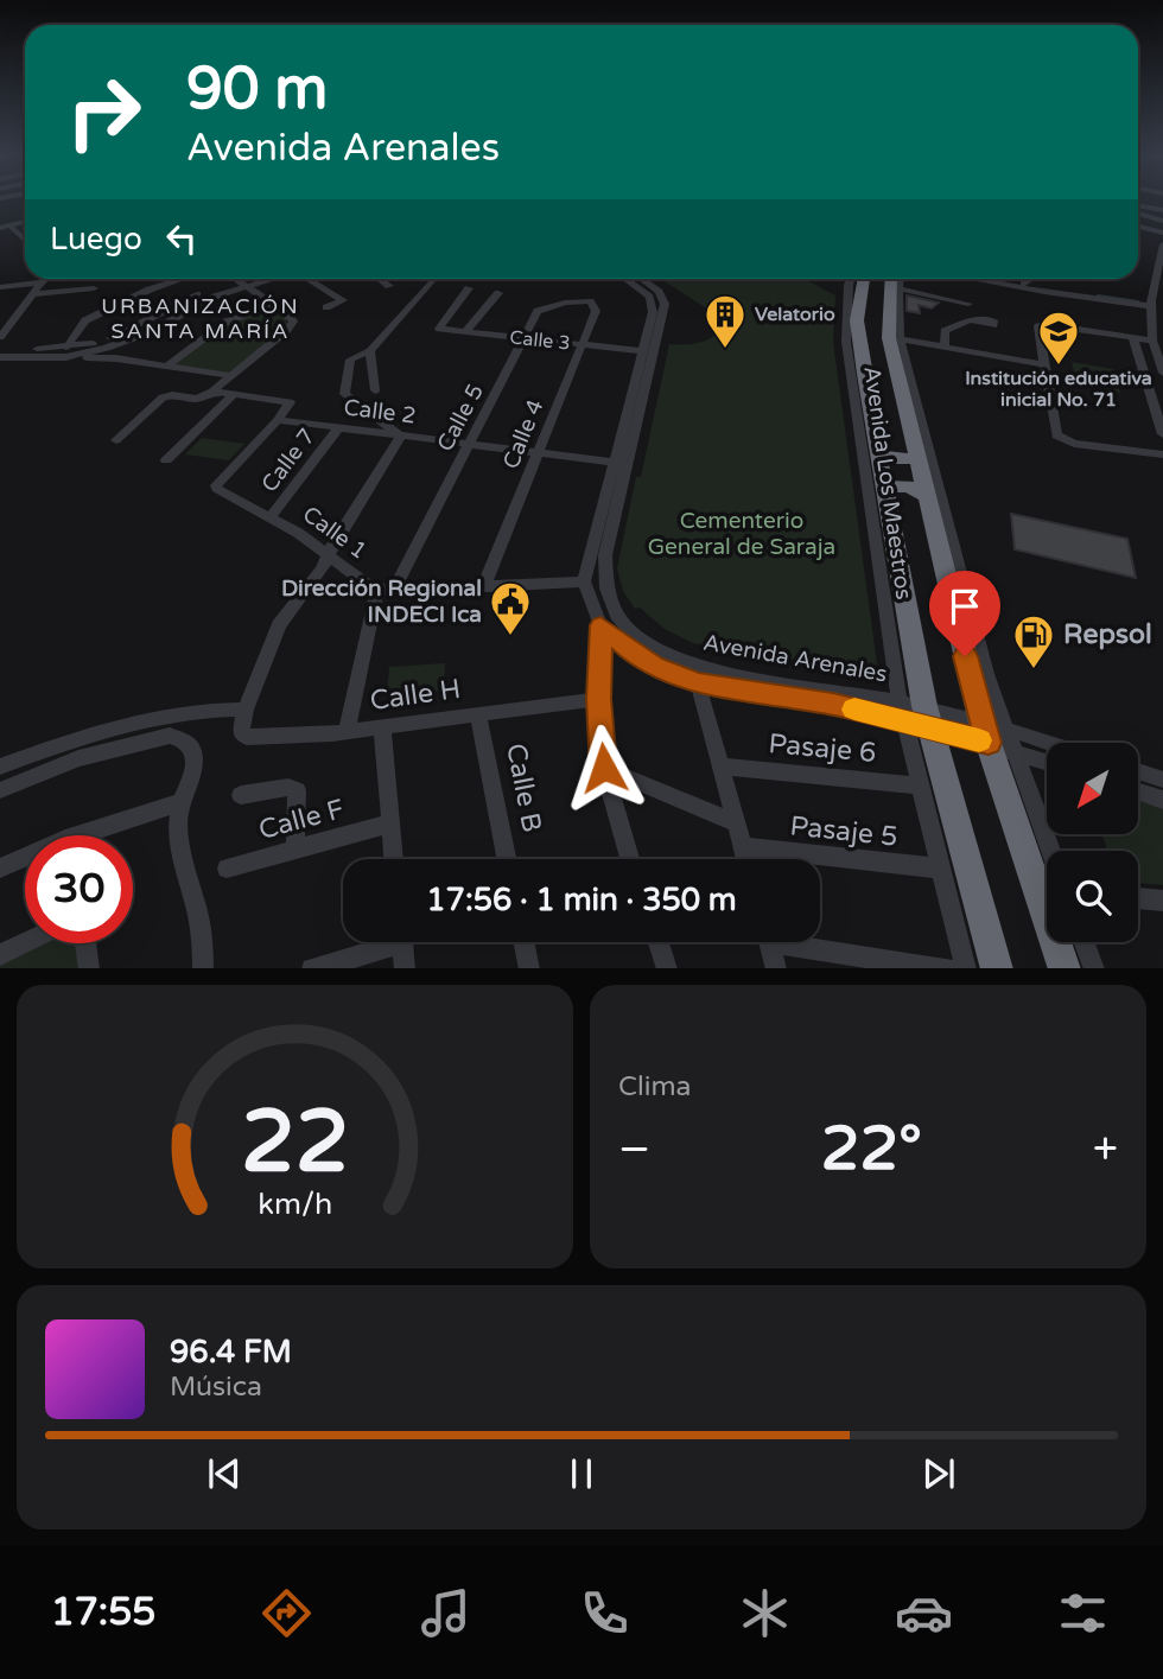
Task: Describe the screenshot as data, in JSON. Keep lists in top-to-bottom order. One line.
{"streets":{"street":["Calle 3","Calle 2","Calle 5","Calle 4","Calle 7","Avenida Los Maestros","Calle 1","Avenida Arenales","Calle H","Pasaje 6","Calle B","Calle F","Pasaje 5"]},"crossings":[["Calle 3","Calle 5"],["Calle 3","Calle 4"],["Calle 3","Avenida Arenales"],["Calle 2","Calle 5"],["Calle 2","Calle 4"],["Calle 2","Calle 7"],["Calle 2","Calle 1"],["Calle 2","Avenida Arenales"],["Calle 5","Calle 4"],["Calle 5","Calle 1"],["Calle 5","Calle H"],["Calle 7","Calle 1"],["Avenida Los Maestros","Avenida Arenales"],["Avenida Los Maestros","Pasaje 6"],["Avenida Los Maestros","Pasaje 5"],["Calle H","Calle B"]],"districts":["URBANIZACIÓN SANTA MARÍA"],"parks":["Cementerio General de Saraja"],"places":{"building":["Velatorio"],"school or university":["Institución educativa inicial No. 71"],"public building":["Dirección Regional INDECI Ica"],"fuel station":["Repsol"]},"north":"bottom left","page":{"turn":["90 m","Avenida Arenales"],"then":"Luego","limit":"30","trip":"17:56 · 1 min · 350 m","tile":"Clima","heat":["−","22°","+"],"song":["96.4 FM","Música"],"tabs":"17:55","gauge":["22","km/h"]}}
